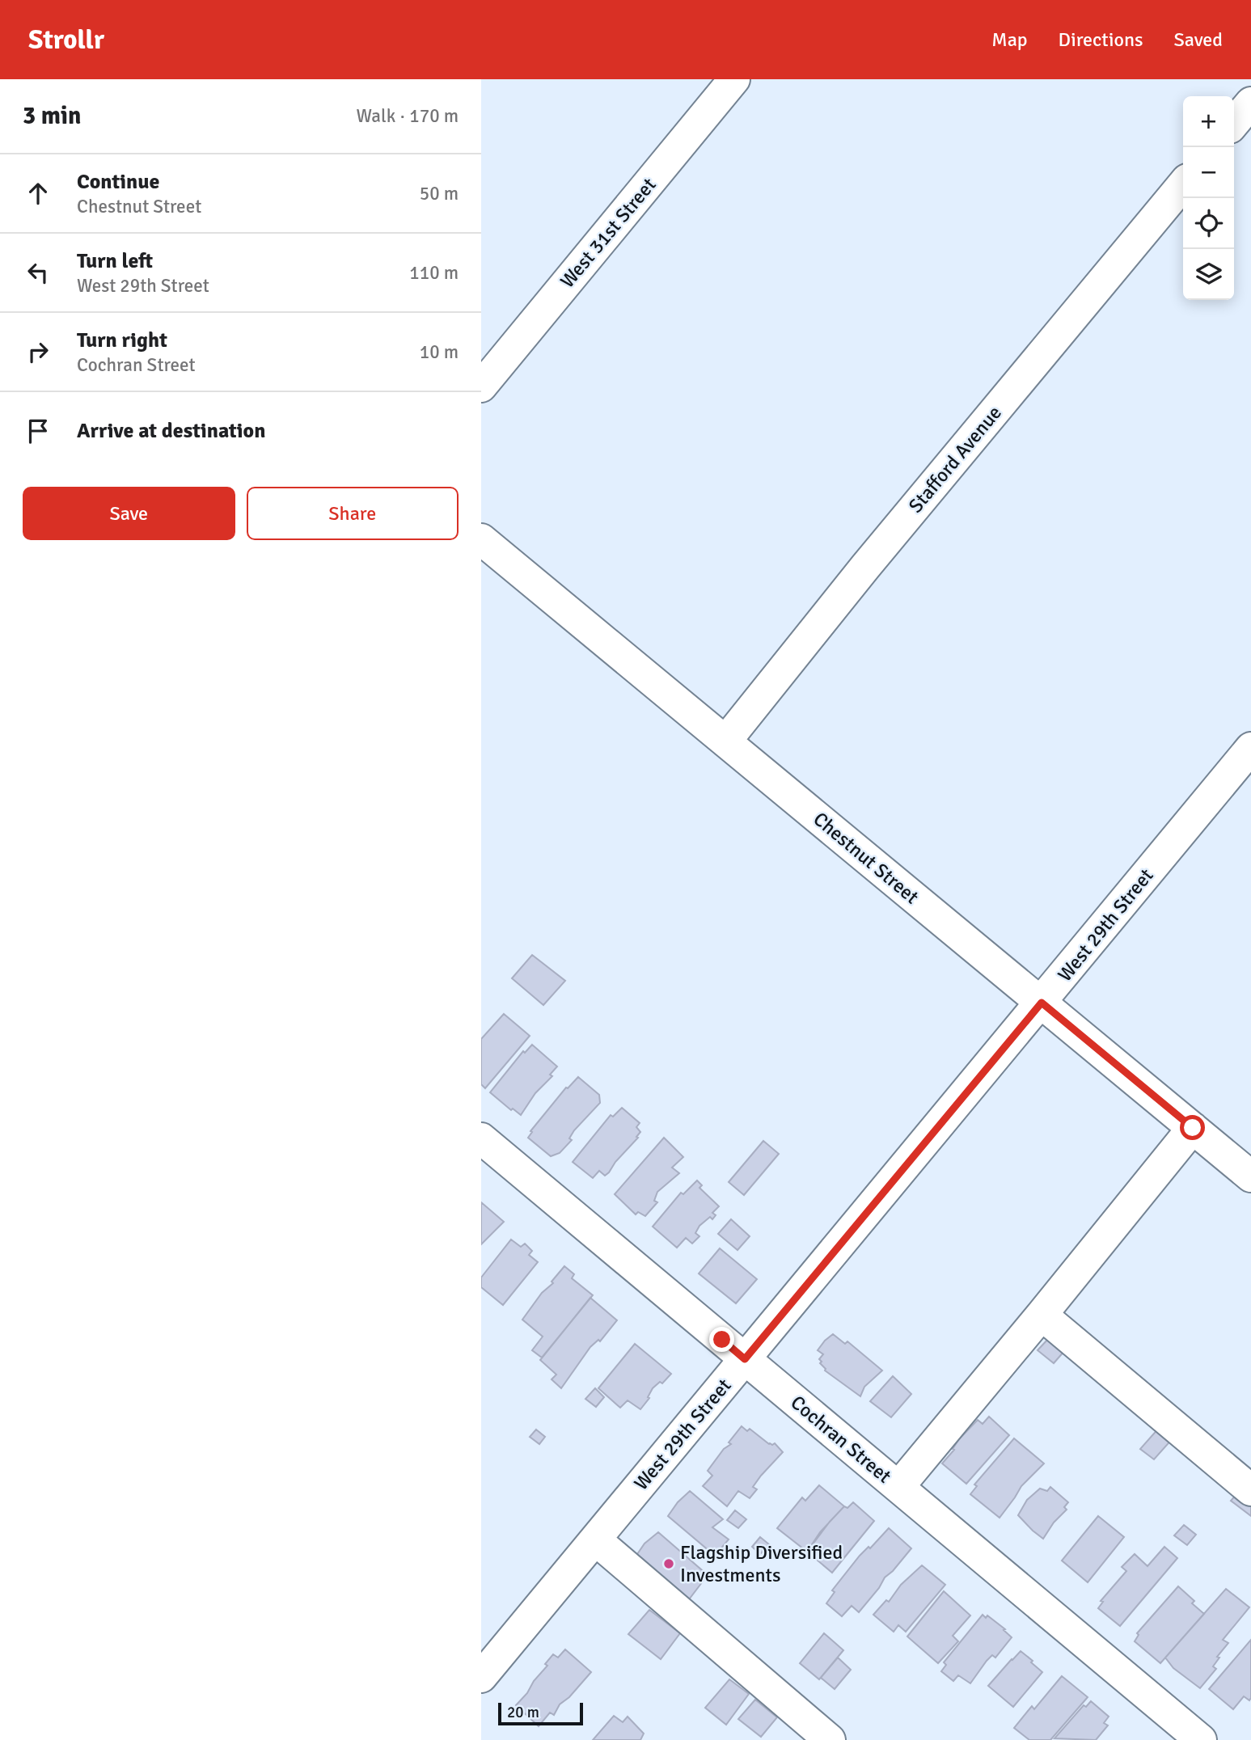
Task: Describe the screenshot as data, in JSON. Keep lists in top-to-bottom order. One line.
{"streets":{"street":["West 31st Street","Stafford Avenue","Chestnut Street","West 29th Street","Cochran Street"]},"crossings":[["Stafford Avenue","Chestnut Street"],["Chestnut Street","West 29th Street"],["West 29th Street","Cochran Street"]],"places":["Flagship Diversified Investments"],"scale_bar":"20 m","page":{"header":"Strollr","nav":["Map","Directions","Saved"],"heading":["3 min","Walk · 170 m"],"map_buttons":["+","−"],"list":[["Continue","Chestnut Street","50 m"],["Turn left","West 29th Street","110 m"],["Turn right","Cochran Street","10 m"],"Arrive at destination"],"buttons":["Save","Share"],"scale":"20 m"}}
